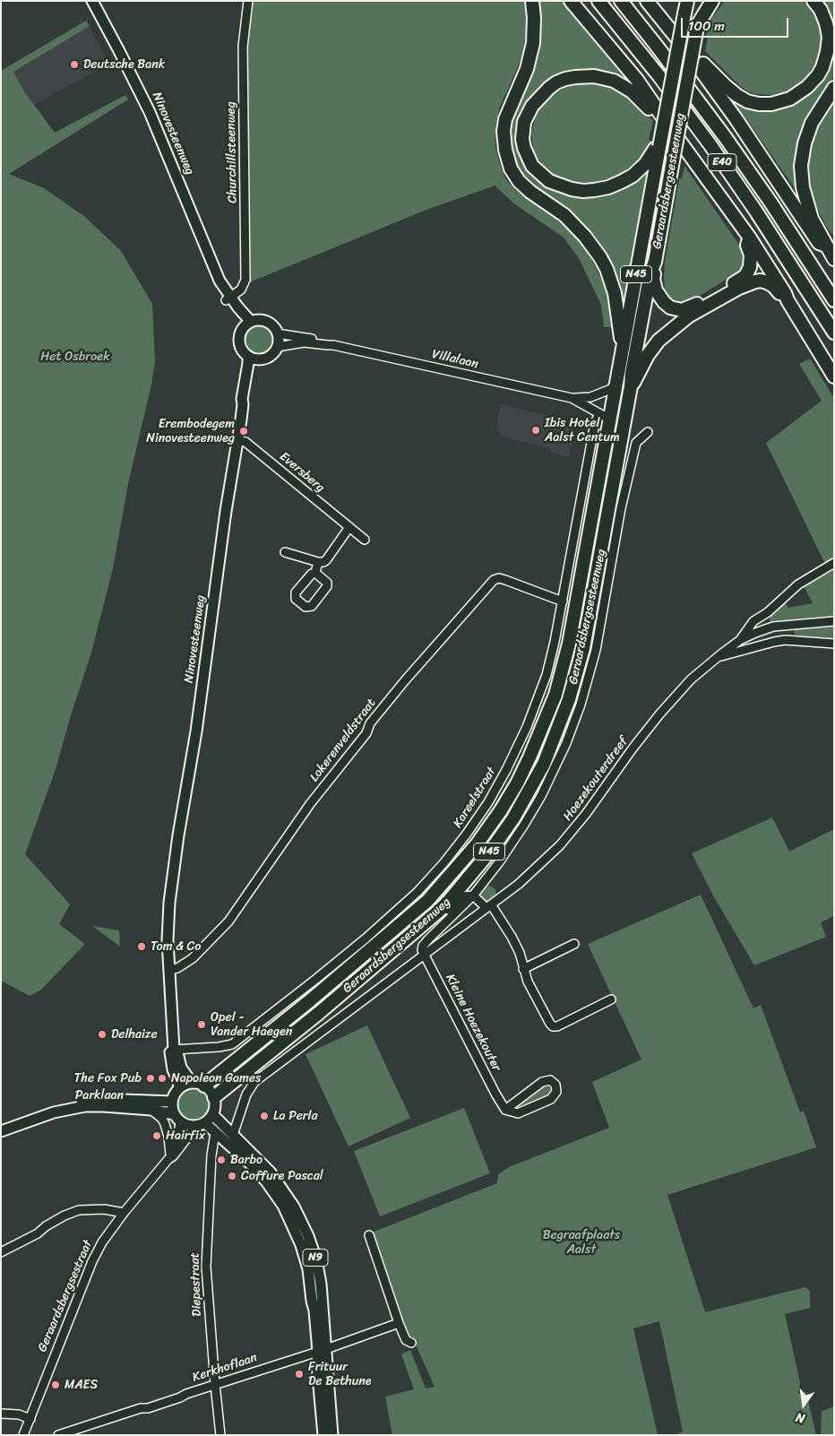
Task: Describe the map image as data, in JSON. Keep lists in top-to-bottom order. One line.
{"streets":{"highway":["E40","Geraardsbergsesteenweg","N45"],"main road":["Ninovesteenweg","Parklaan","N9"],"street":["Churchillsteenweg","Villalaan","Eversberg","Lokerenveldstraat","Hoezekouterdreef","Kareelstraat","Kleine Hoezekouter","Diepestraat","Geraardsbergsestraat","Kerkhoflaan"]},"crossings":[["Ninovesteenweg","Churchillsteenweg"],["Ninovesteenweg","Villalaan"],["Ninovesteenweg","Eversberg"],["Ninovesteenweg","Lokerenveldstraat"],["Geraardsbergsesteenweg","Villalaan"],["Geraardsbergsesteenweg","Kareelstraat"],["Geraardsbergsesteenweg","Parklaan"],["Geraardsbergsesteenweg","N9"],["Geraardsbergsesteenweg","Geraardsbergsestraat"],["Villalaan","Kareelstraat"],["Lokerenveldstraat","Kareelstraat"],["Hoezekouterdreef","Kleine Hoezekouter"],["Hoezekouterdreef","N9"],["Parklaan","N9"],["Parklaan","Geraardsbergsestraat"],["N9","Diepestraat"],["N9","Geraardsbergsestraat"],["N9","Kerkhoflaan"],["Diepestraat","Kerkhoflaan"]],"parks":["Het Osbroek","Begraafplaats Aalst"],"places":["Deutsche Bank","Ibis Hotel Aalst Centum","Erembodegem Ninovesteenweg","Tom & Co","Opel - Vander Haegen","Delhaize","The Fox Pub","Napoleon Games","La Perla","Hairfix","Barbo","Coffure Pascal","Frituur De Bethune","MAES"],"scale_bar":"100 m","north":"bottom"}
